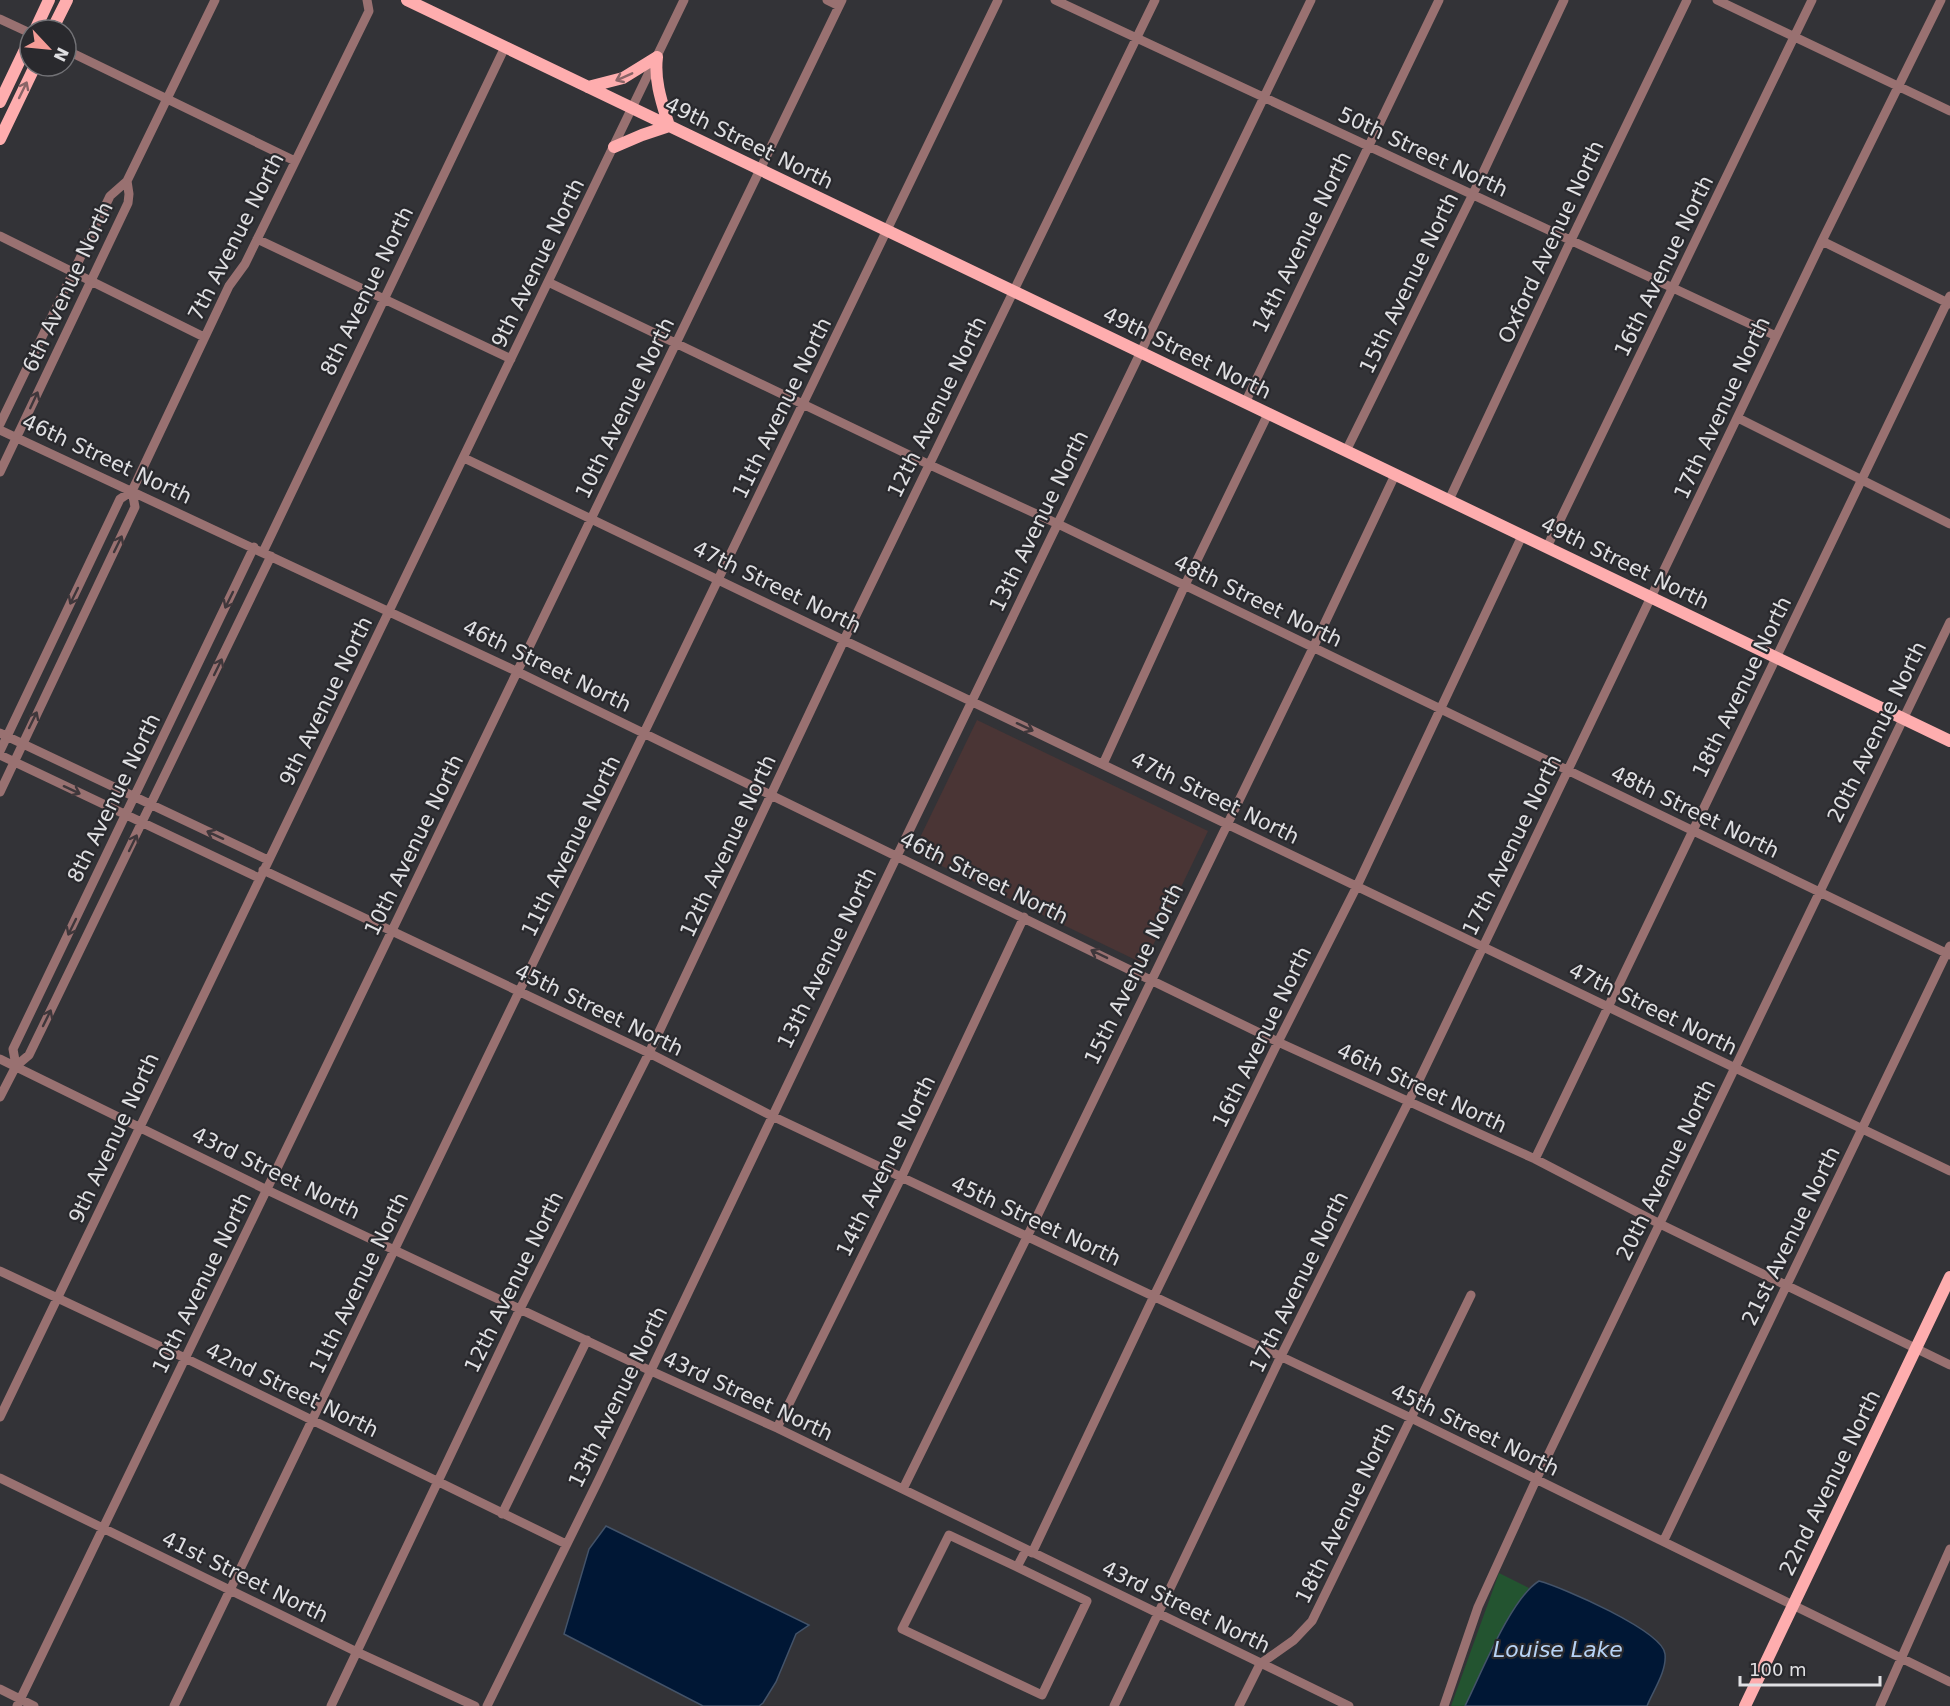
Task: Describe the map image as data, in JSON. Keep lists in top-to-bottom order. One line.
{"streets":{"main road":["49th Street North","22nd Avenue North"],"street":["50th Street North","7th Avenue North","14th Avenue North","Oxford Avenue North","9th Avenue North","16th Avenue North","15th Avenue North","6th Avenue North","8th Avenue North","12th Avenue North","10th Avenue North","11th Avenue North","17th Avenue North","46th Street North","13th Avenue North","47th Street North","48th Street North","18th Avenue North","20th Avenue North","45th Street North","43rd Street North","21st Avenue North","42nd Street North","41st Street North"]},"crossings":[["49th Street North","14th Avenue North"],["49th Street North","Oxford Avenue North"],["49th Street North","9th Avenue North"],["49th Street North","16th Avenue North"],["49th Street North","15th Avenue North"],["49th Street North","8th Avenue North"],["49th Street North","12th Avenue North"],["49th Street North","10th Avenue North"],["49th Street North","11th Avenue North"],["49th Street North","17th Avenue North"],["49th Street North","13th Avenue North"],["49th Street North","18th Avenue North"],["49th Street North","20th Avenue North"],["50th Street North","14th Avenue North"],["50th Street North","Oxford Avenue North"],["50th Street North","16th Avenue North"],["50th Street North","15th Avenue North"],["50th Street North","12th Avenue North"],["50th Street North","17th Avenue North"],["50th Street North","13th Avenue North"],["7th Avenue North","46th Street North"],["7th Avenue North","45th Street North"],["14th Avenue North","46th Street North"],["14th Avenue North","45th Street North"],["14th Avenue North","43rd Street North"],["9th Avenue North","46th Street North"],["9th Avenue North","47th Street North"],["9th Avenue North","48th Street North"],["9th Avenue North","45th Street North"],["9th Avenue North","43rd Street North"],["9th Avenue North","42nd Street North"],["16th Avenue North","46th Street North"],["16th Avenue North","47th Street North"],["16th Avenue North","48th Street North"],["16th Avenue North","45th Street North"],["16th Avenue North","43rd Street North"],["15th Avenue North","46th Street North"],["15th Avenue North","47th Street North"],["15th Avenue North","48th Street North"],["15th Avenue North","45th Street North"],["15th Avenue North","43rd Street North"],["6th Avenue North","46th Street North"],["8th Avenue North","46th Street North"],["8th Avenue North","45th Street North"],["8th Avenue North","43rd Street North"],["12th Avenue North","46th Street North"],["12th Avenue North","47th Street North"],["12th Avenue North","48th Street North"],["12th Avenue North","45th Street North"],["12th Avenue North","43rd Street North"],["12th Avenue North","42nd Street North"],["12th Avenue North","41st Street North"],["10th Avenue North","46th Street North"],["10th Avenue North","47th Street North"],["10th Avenue North","48th Street North"],["10th Avenue North","45th Street North"],["10th Avenue North","43rd Street North"],["10th Avenue North","42nd Street North"],["10th Avenue North","41st Street North"],["11th Avenue North","46th Street North"],["11th Avenue North","47th Street North"],["11th Avenue North","48th Street North"],["11th Avenue North","45th Street North"],["11th Avenue North","43rd Street North"],["11th Avenue North","42nd Street North"],["11th Avenue North","41st Street North"],["17th Avenue North","46th Street North"],["17th Avenue North","47th Street North"],["17th Avenue North","48th Street North"],["17th Avenue North","45th Street North"],["17th Avenue North","43rd Street North"],["46th Street North","13th Avenue North"],["46th Street North","18th Avenue North"],["46th Street North","20th Avenue North"],["46th Street North","21st Avenue North"],["46th Street North","22nd Avenue North"],["13th Avenue North","47th Street North"],["13th Avenue North","48th Street North"],["13th Avenue North","45th Street North"],["13th Avenue North","43rd Street North"],["13th Avenue North","42nd Street North"],["47th Street North","18th Avenue North"],["47th Street North","20th Avenue North"],["47th Street North","21st Avenue North"],["48th Street North","18th Avenue North"],["48th Street North","20th Avenue North"],["48th Street North","21st Avenue North"],["18th Avenue North","45th Street North"],["18th Avenue North","43rd Street North"],["20th Avenue North","45th Street North"],["45th Street North","21st Avenue North"],["45th Street North","22nd Avenue North"]],"water":["Louise Lake"],"scale_bar":"100 m","north":"bottom right"}
